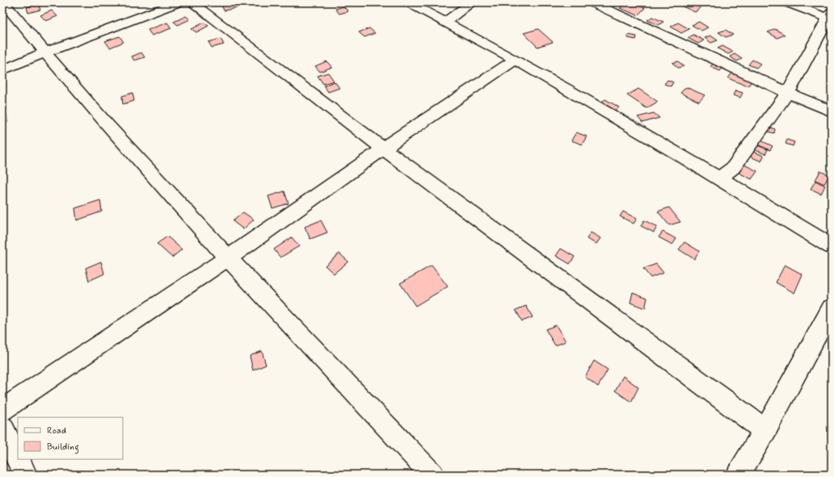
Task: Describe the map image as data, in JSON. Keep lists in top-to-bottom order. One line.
{"legend":["Road","Building"]}
